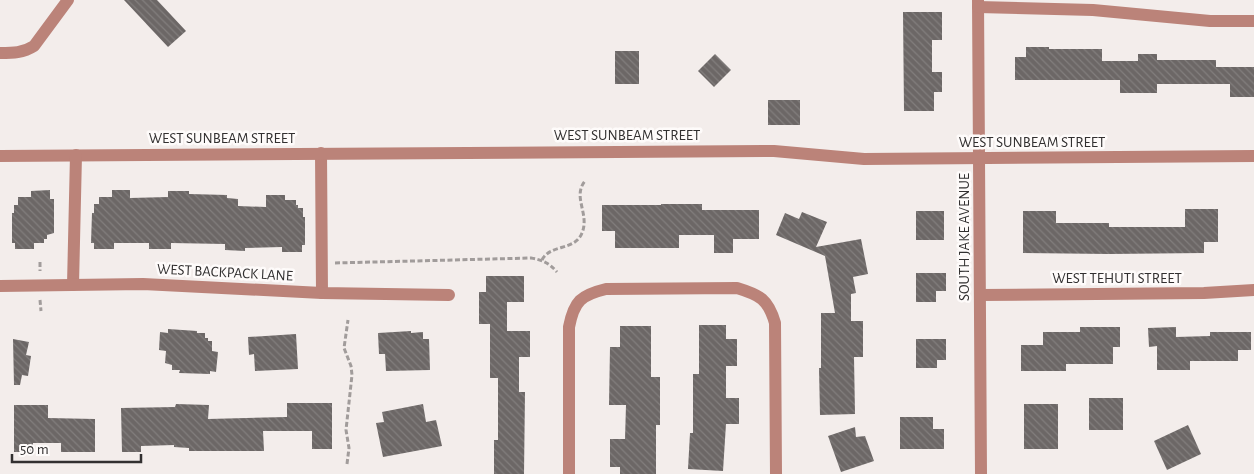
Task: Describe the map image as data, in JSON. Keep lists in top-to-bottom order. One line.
{"streets":{"street":["WEST SUNBEAM STREET","SOUTH JAKE AVENUE","WEST BACKPACK LANE","WEST TEHUTI STREET"]},"crossings":[["WEST SUNBEAM STREET","SOUTH JAKE AVENUE"],["SOUTH JAKE AVENUE","WEST TEHUTI STREET"]],"scale_bar":"50 m"}
